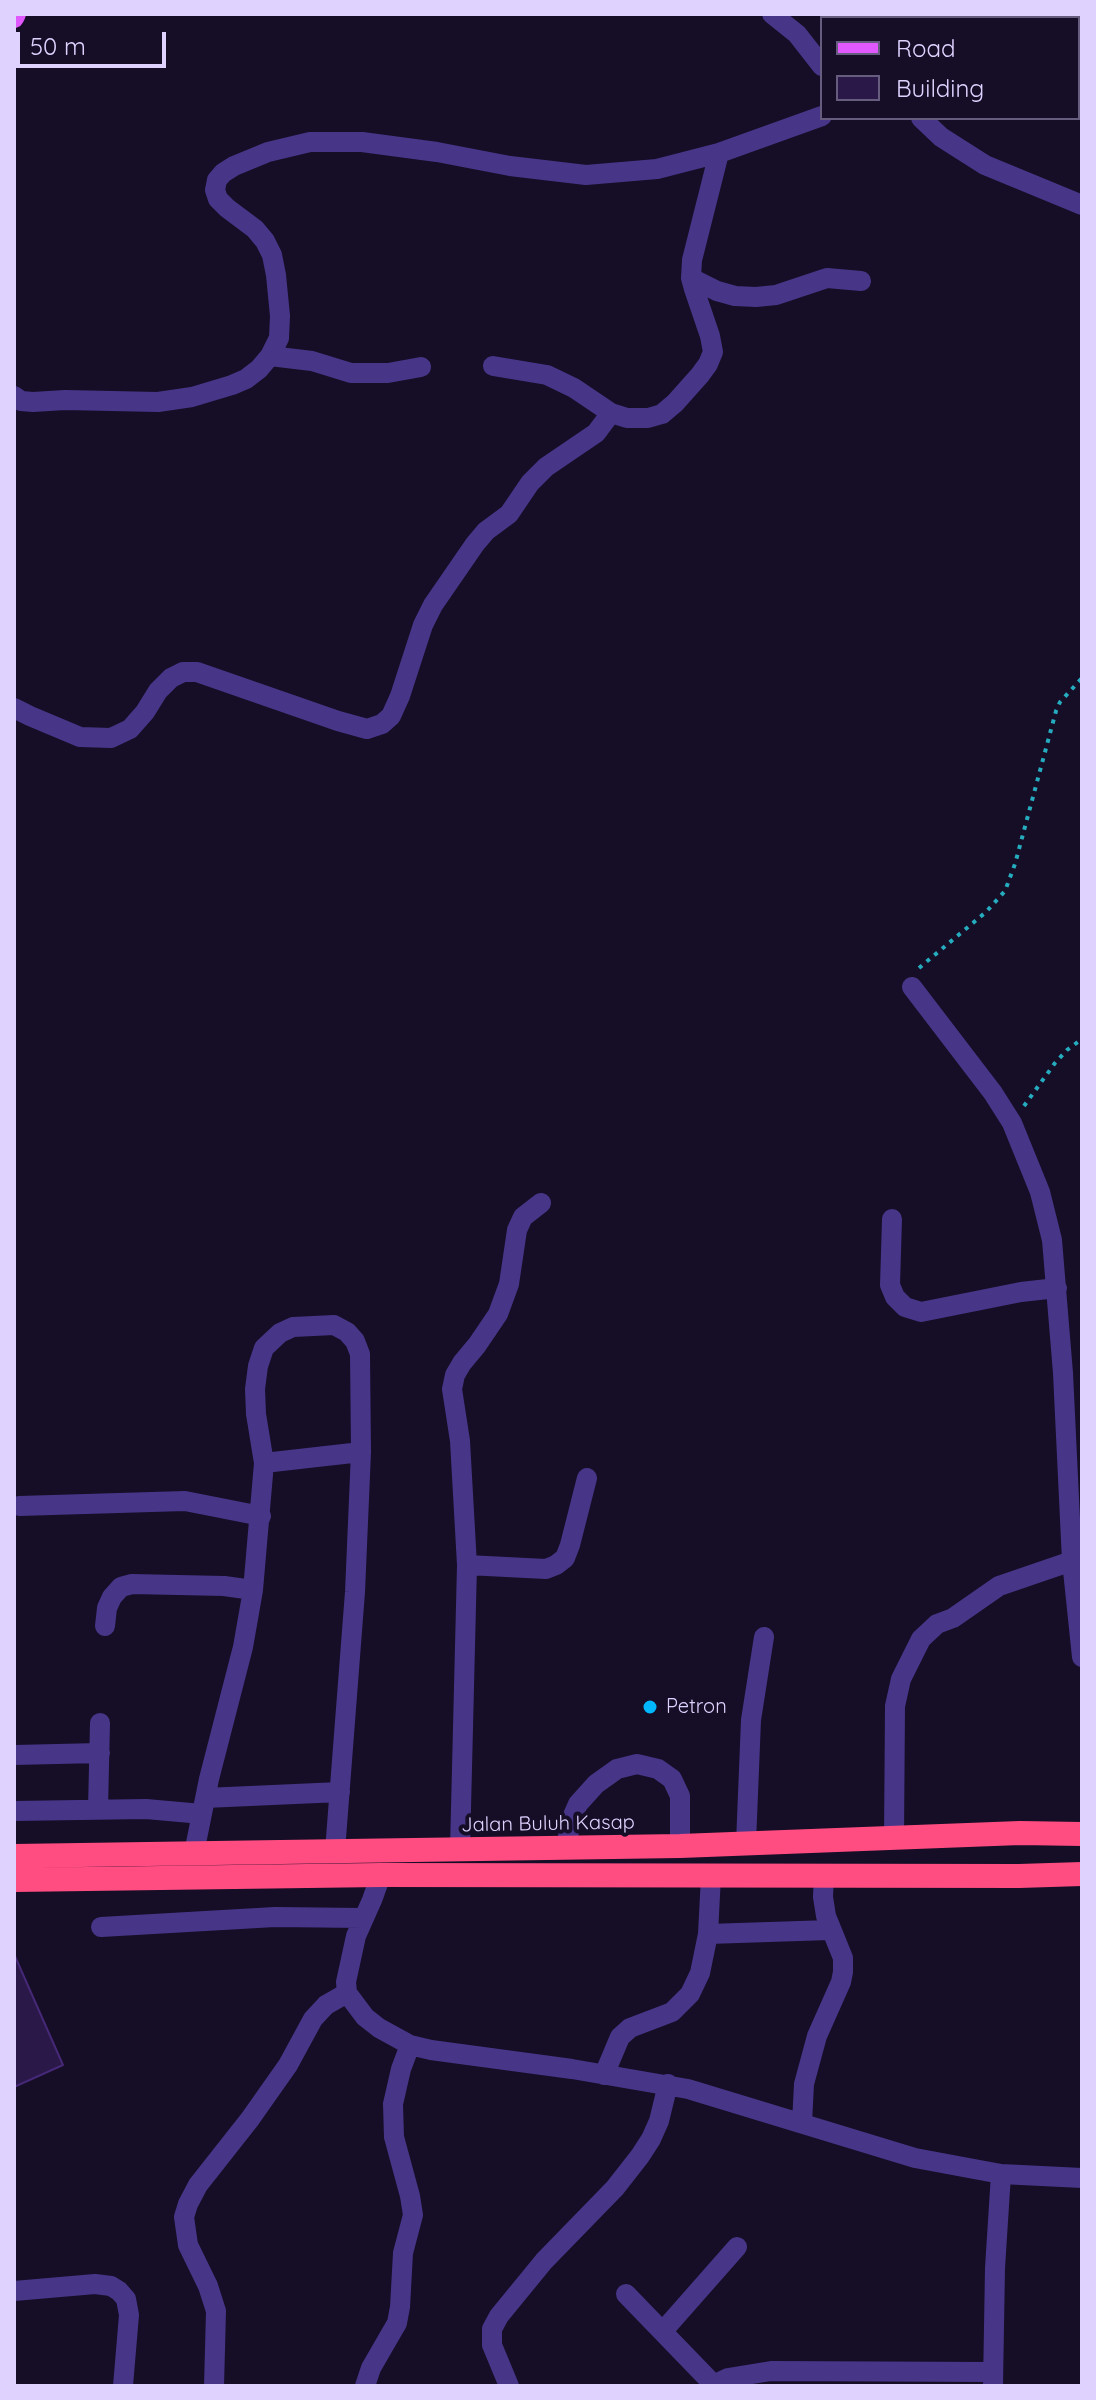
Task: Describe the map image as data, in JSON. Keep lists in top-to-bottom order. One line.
{"streets":{"highway":["Jalan Buluh Kasap"]},"places":["Petron"],"legend":["Road","Building"],"scale_bar":"50 m"}
